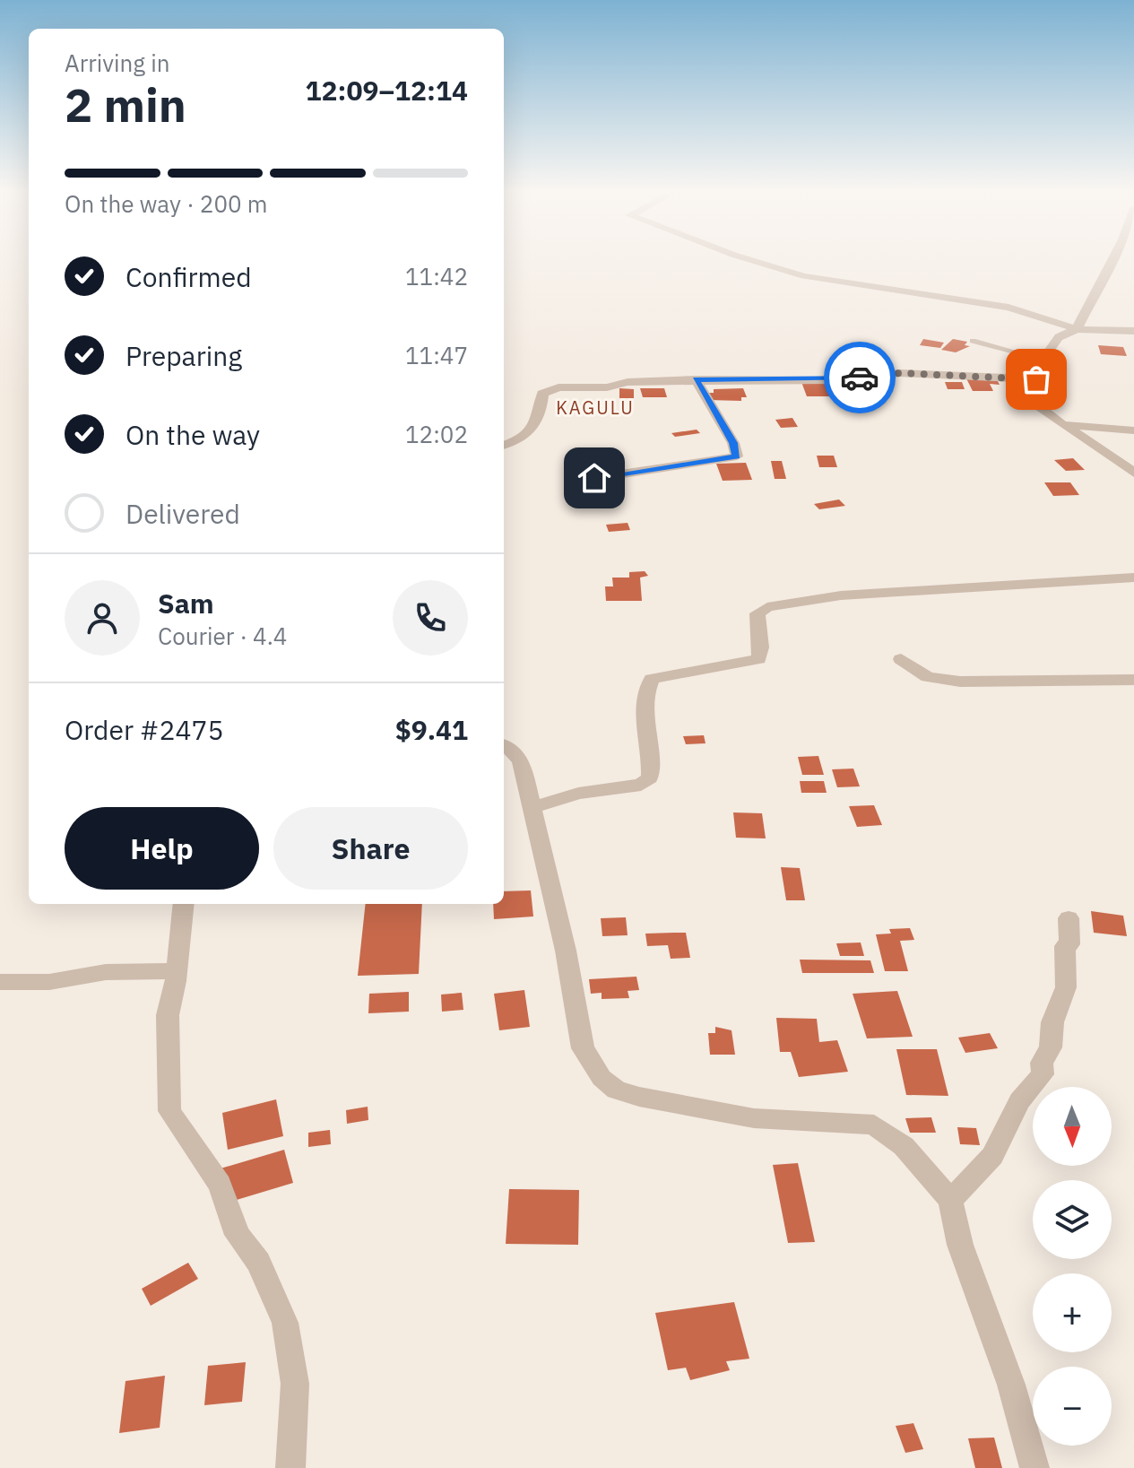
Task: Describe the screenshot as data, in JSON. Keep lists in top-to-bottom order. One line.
{"districts":["KAGULU"],"north":"bottom","page":{"heading":["2 min","Arriving in","12:09–12:14"],"panel":["Sam","Courier · 4.4","Order #2475","$9.41"],"bar":"On the way · 200 m","list":[["Confirmed","11:42"],["Preparing","11:47"],["On the way","12:02"],"Delivered"],"buttons":["Help","Share"],"map_buttons":["+","−"]}}
